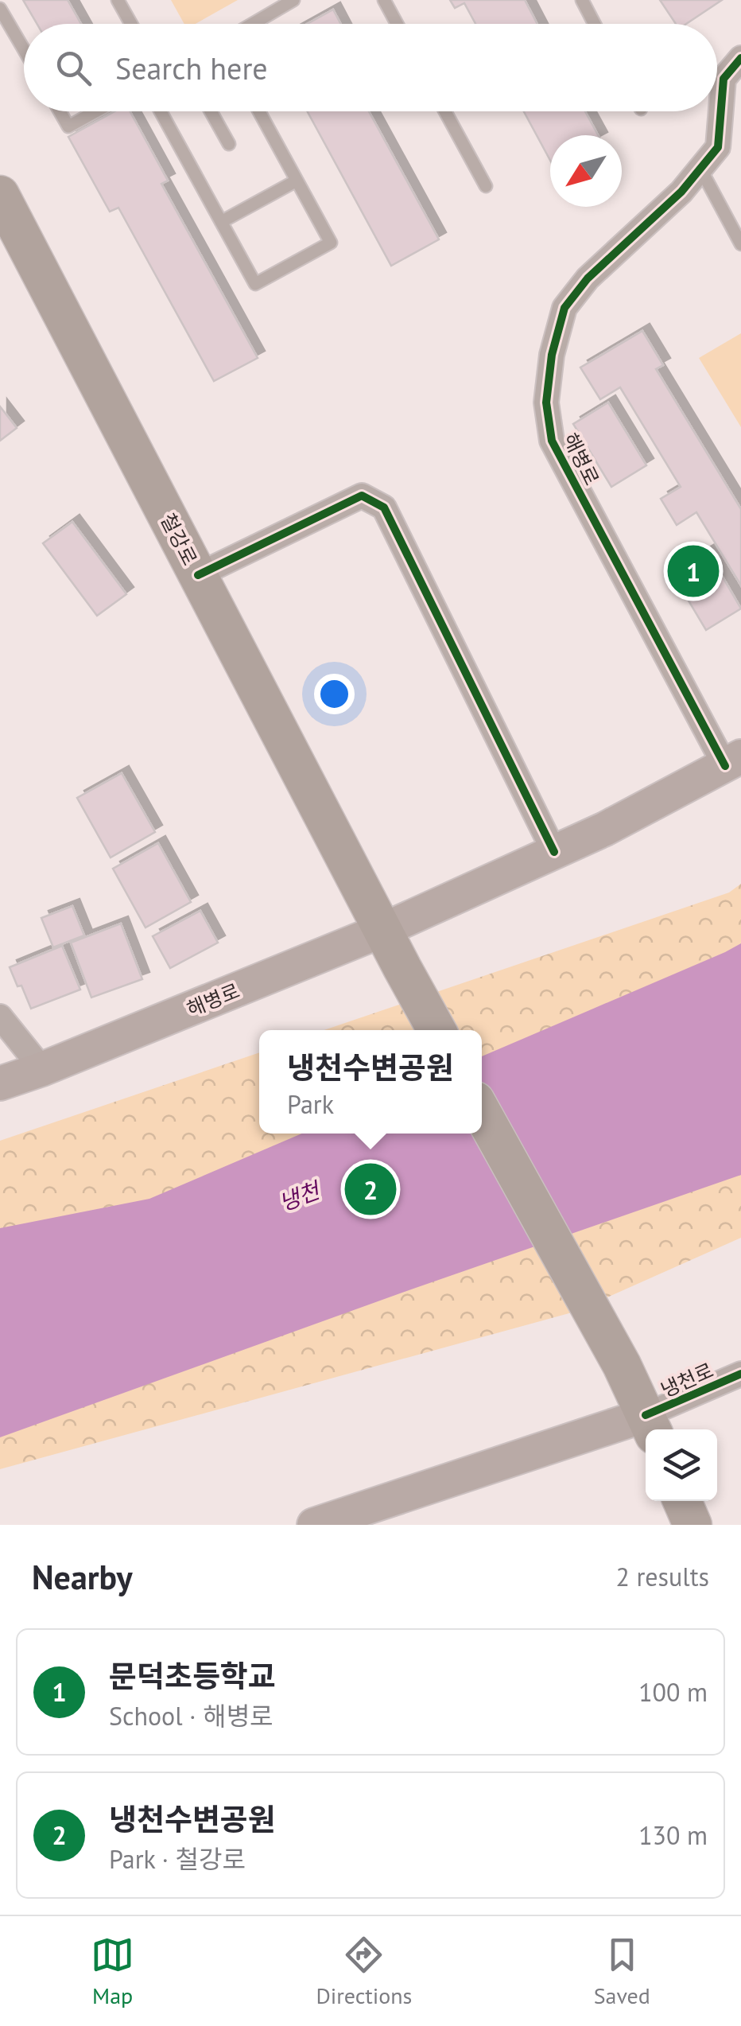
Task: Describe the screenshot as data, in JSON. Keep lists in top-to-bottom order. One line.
{"streets":{"main road":["해병로","철강로","냉천로"]},"crossings":[["해병로","철강로"]],"water":["냉천"],"north":"bottom left","page":{"search":"Search here","pins":["1","2"],"popup":["냉천수변공원","Park"],"heading":["Nearby","2 results"],"list":[{"mark":"1","name":"문덕초등학교","note":"School · 해병로","value":"100 m"},{"mark":"2","name":"냉천수변공원","note":"Park · 철강로","value":"130 m"}],"nav":["Map","Directions","Saved"]}}
